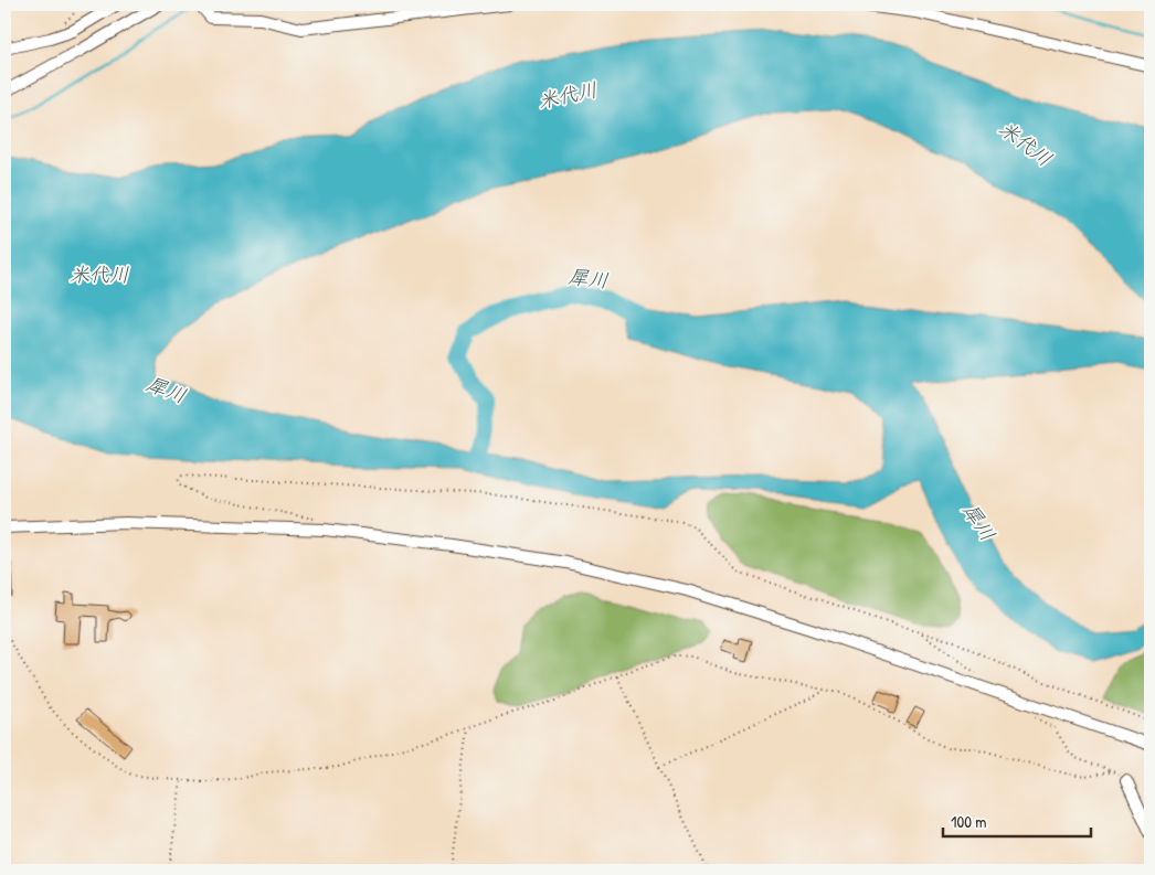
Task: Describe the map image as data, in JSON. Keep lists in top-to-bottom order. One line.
{"water":["米代川","犀川"],"scale_bar":"100 m"}
